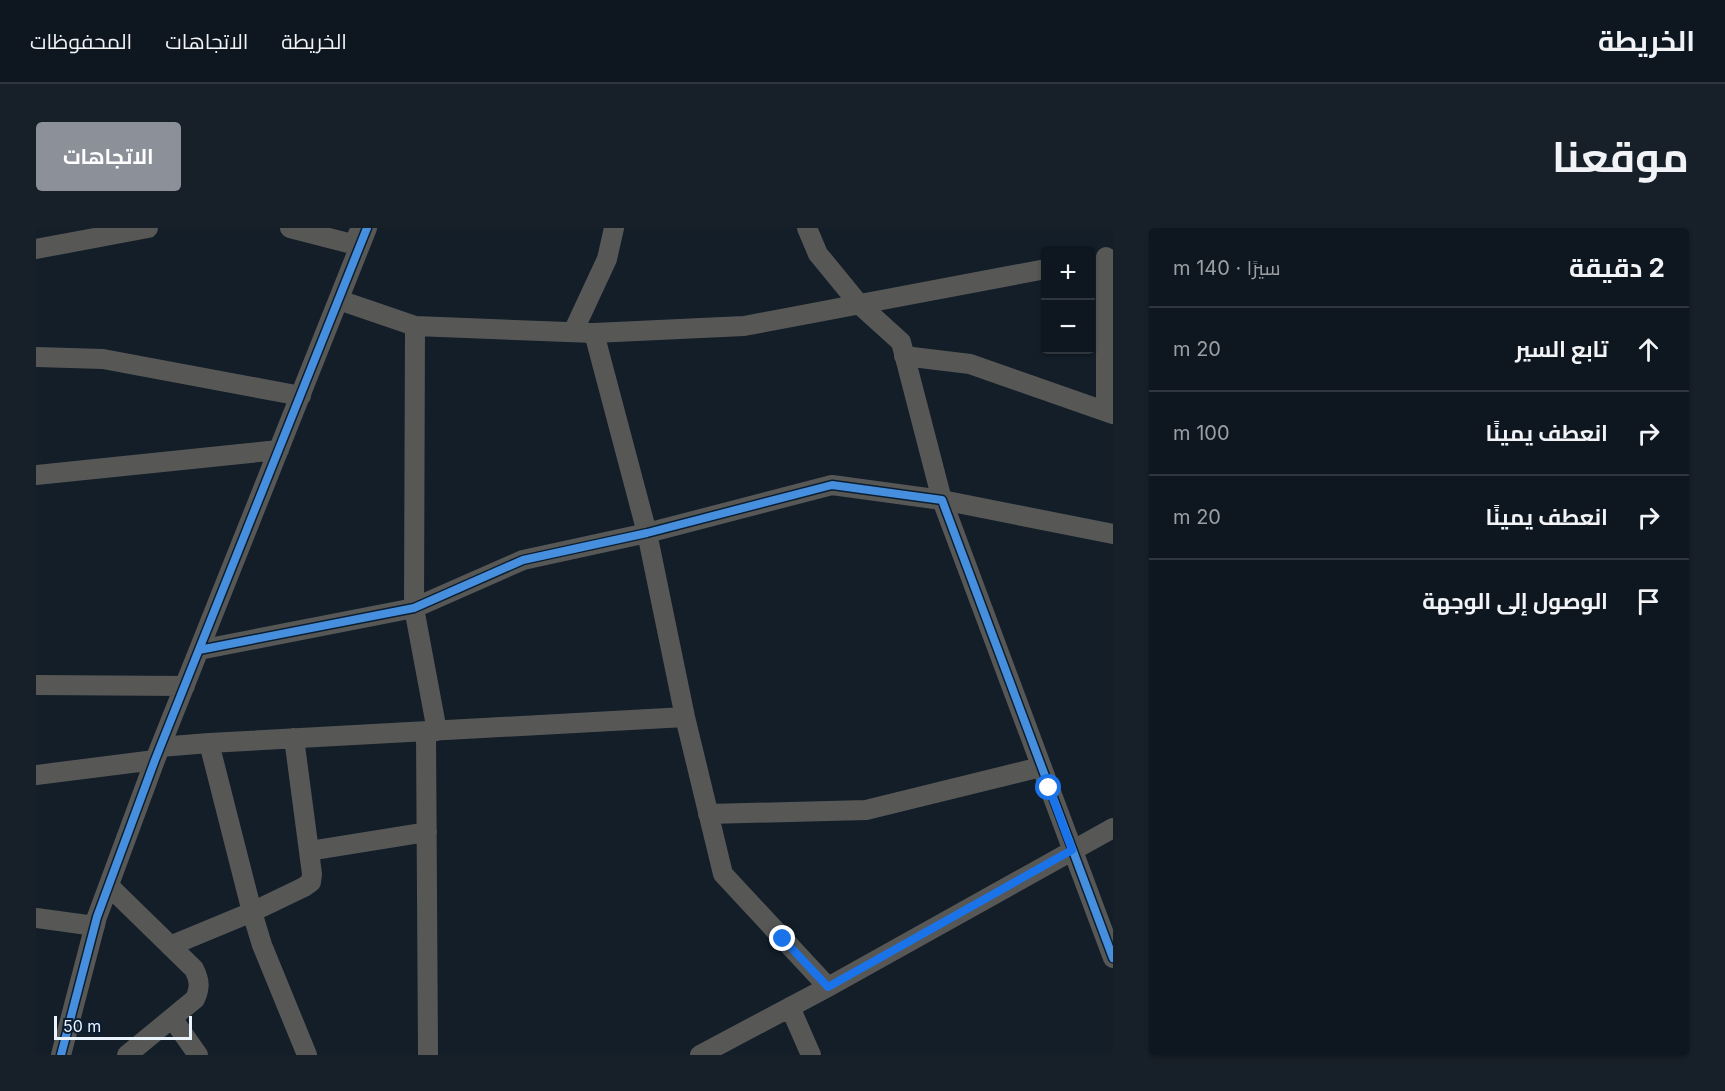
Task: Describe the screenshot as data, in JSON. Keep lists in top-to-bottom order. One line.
{"scale_bar":"50 m","page":{"header":"الخريطة","nav":["الخريطة","الاتجاهات","المحفوظات"],"title":"موقعنا","buttons":"الاتجاهات","heading":["2 دقيقة","سيرًا · 140 m"],"map_buttons":["+","−"],"list":[["تابع السير","20 m"],["انعطف يمينًا","100 m"],["انعطف يمينًا","20 m"],"الوصول إلى الوجهة"],"scale":"50 m"}}
